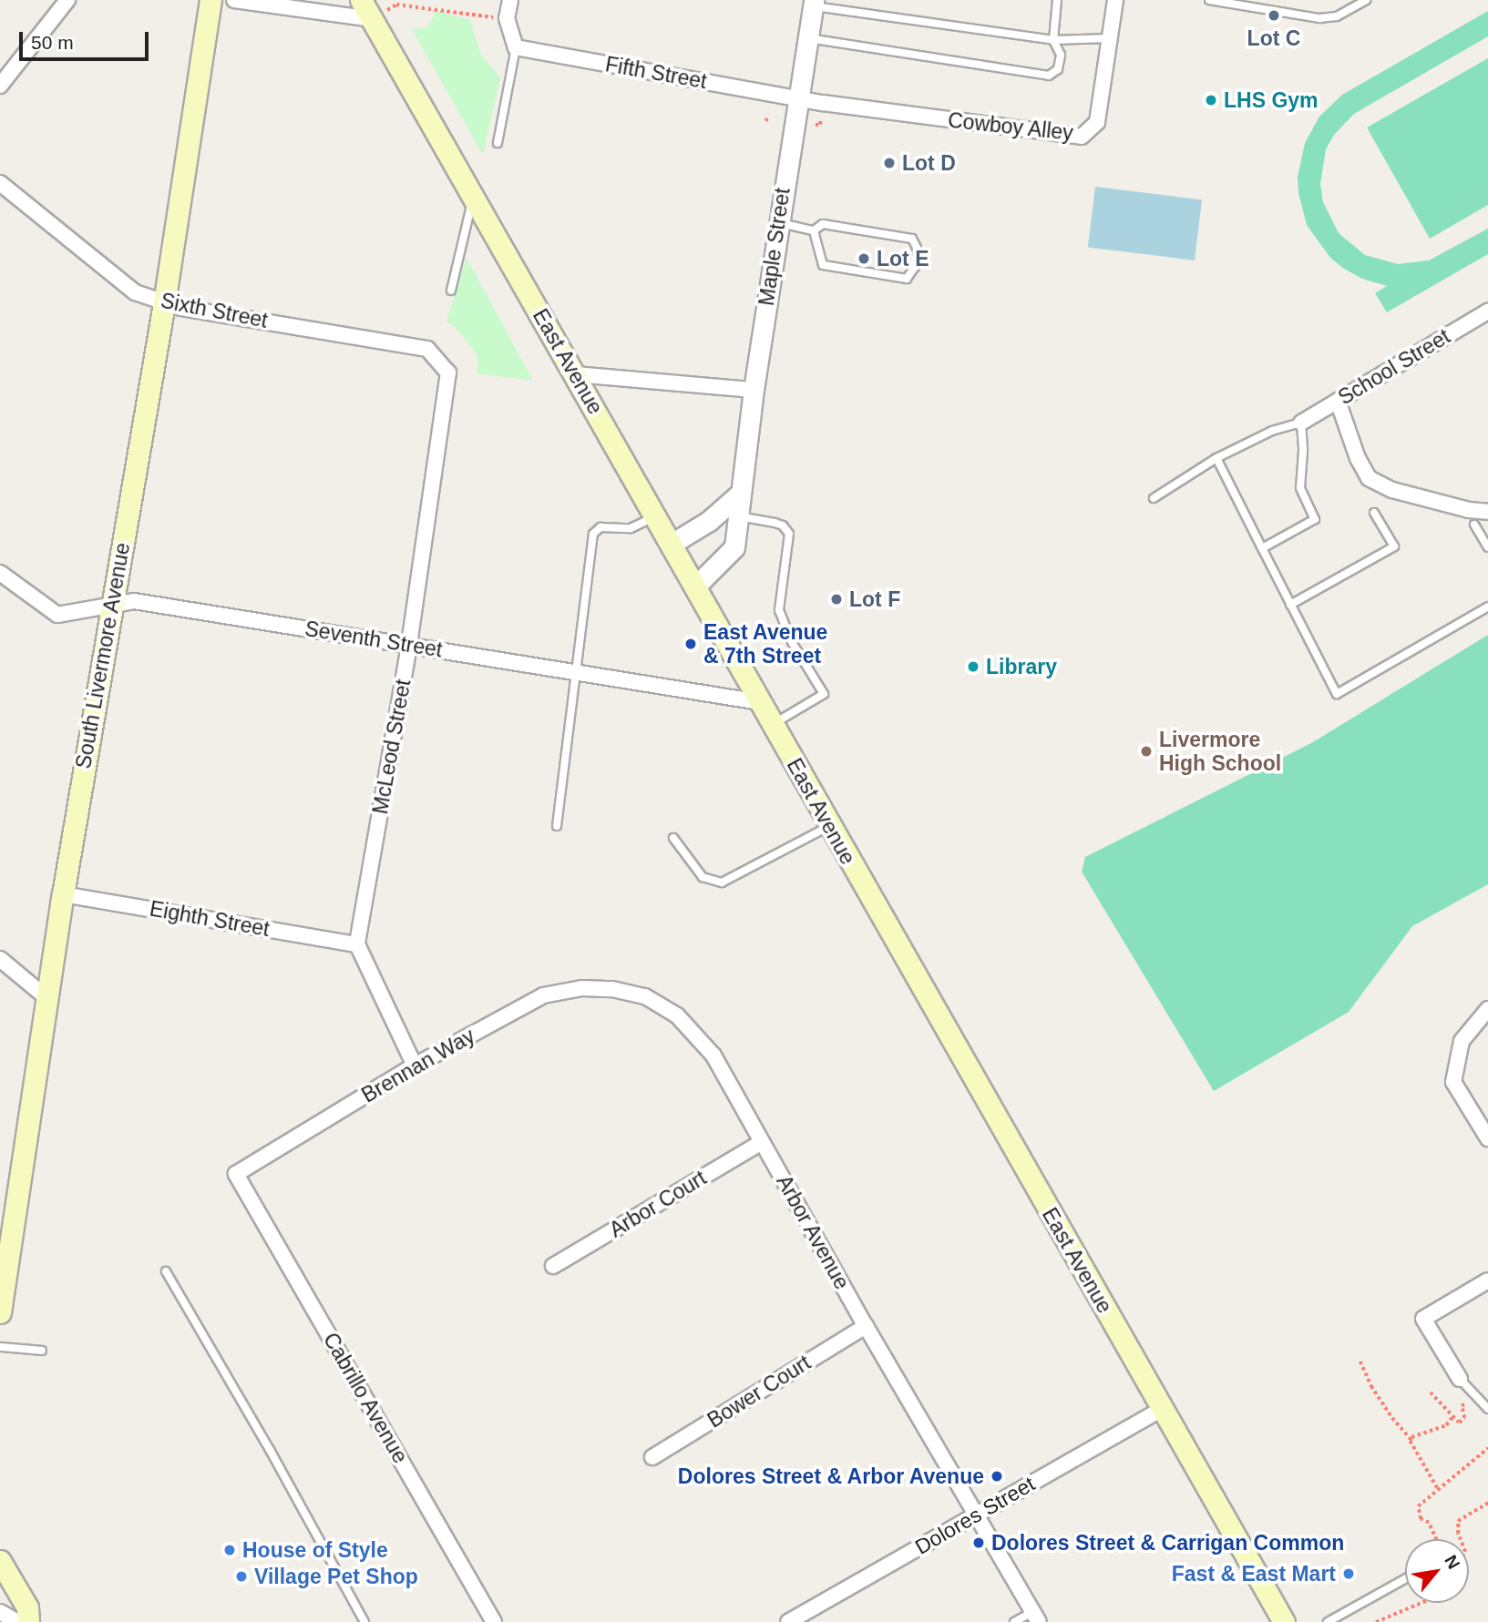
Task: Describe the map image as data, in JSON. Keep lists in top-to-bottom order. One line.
{"streets":{"main road":["East Avenue","South Livermore Avenue"],"street":["Fifth Street","Cowboy Alley","Maple Street","Sixth Street","School Street","Seventh Street","McLeod Street","Eighth Street","Brennan Way","Arbor Court","Arbor Avenue","Bower Court","Cabrillo Avenue","Dolores Street"]},"crossings":[["Fifth Street","Cowboy Alley"],["Fifth Street","Maple Street"],["Cowboy Alley","Maple Street"],["Maple Street","East Avenue"],["Sixth Street","South Livermore Avenue"],["Sixth Street","McLeod Street"],["East Avenue","Seventh Street"],["East Avenue","Dolores Street"],["Seventh Street","South Livermore Avenue"],["Seventh Street","McLeod Street"],["South Livermore Avenue","Eighth Street"],["McLeod Street","Eighth Street"],["Brennan Way","Arbor Avenue"],["Brennan Way","Cabrillo Avenue"],["Arbor Court","Arbor Avenue"],["Arbor Avenue","Bower Court"],["Arbor Avenue","Dolores Street"]],"places":["Lot C","LHS Gym","Lot D","Lot E","Lot F","East Avenue & 7th Street","Library","Livermore High School","Dolores Street & Arbor Avenue","Dolores Street & Carrigan Common","House of Style","Fast & East Mart","Village Pet Shop"],"scale_bar":"50 m","north":"top right"}
